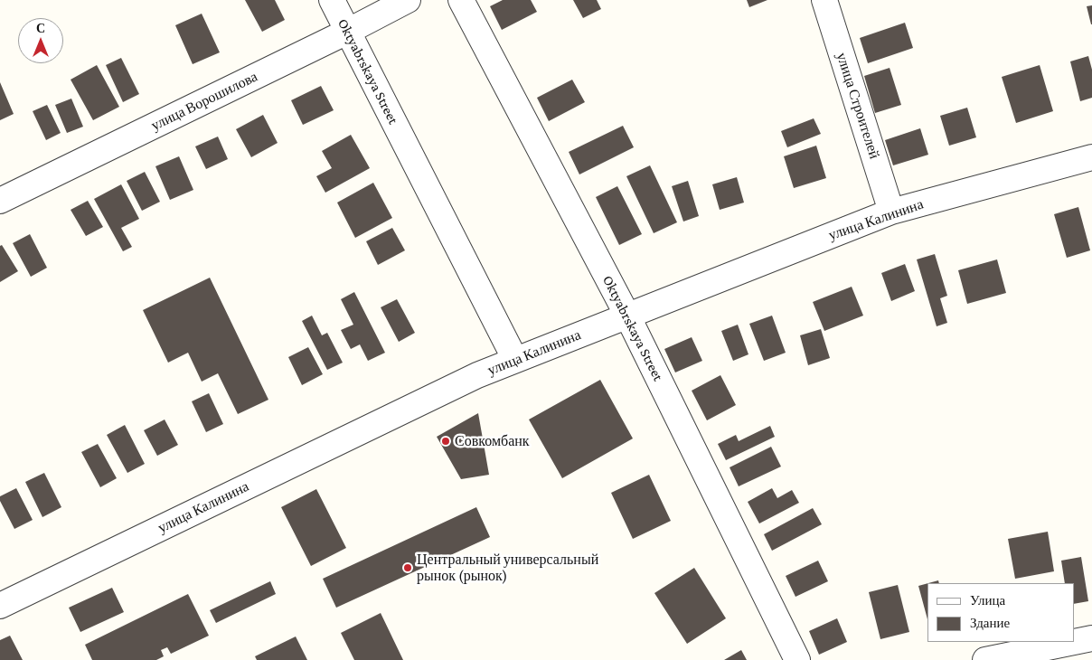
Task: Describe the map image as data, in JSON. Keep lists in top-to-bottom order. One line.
{"streets":{"street":["Oktyabrskaya Street","улица Ворошилова","улица Строителей","улица Калинина"]},"crossings":[["Oktyabrskaya Street","улица Ворошилова"],["Oktyabrskaya Street","улица Калинина"],["улица Строителей","улица Калинина"]],"places":["Совкомбанк","Центральный универсальный рынок (рынок)"],"legend":["Улица","Здание"],"north":"top"}
